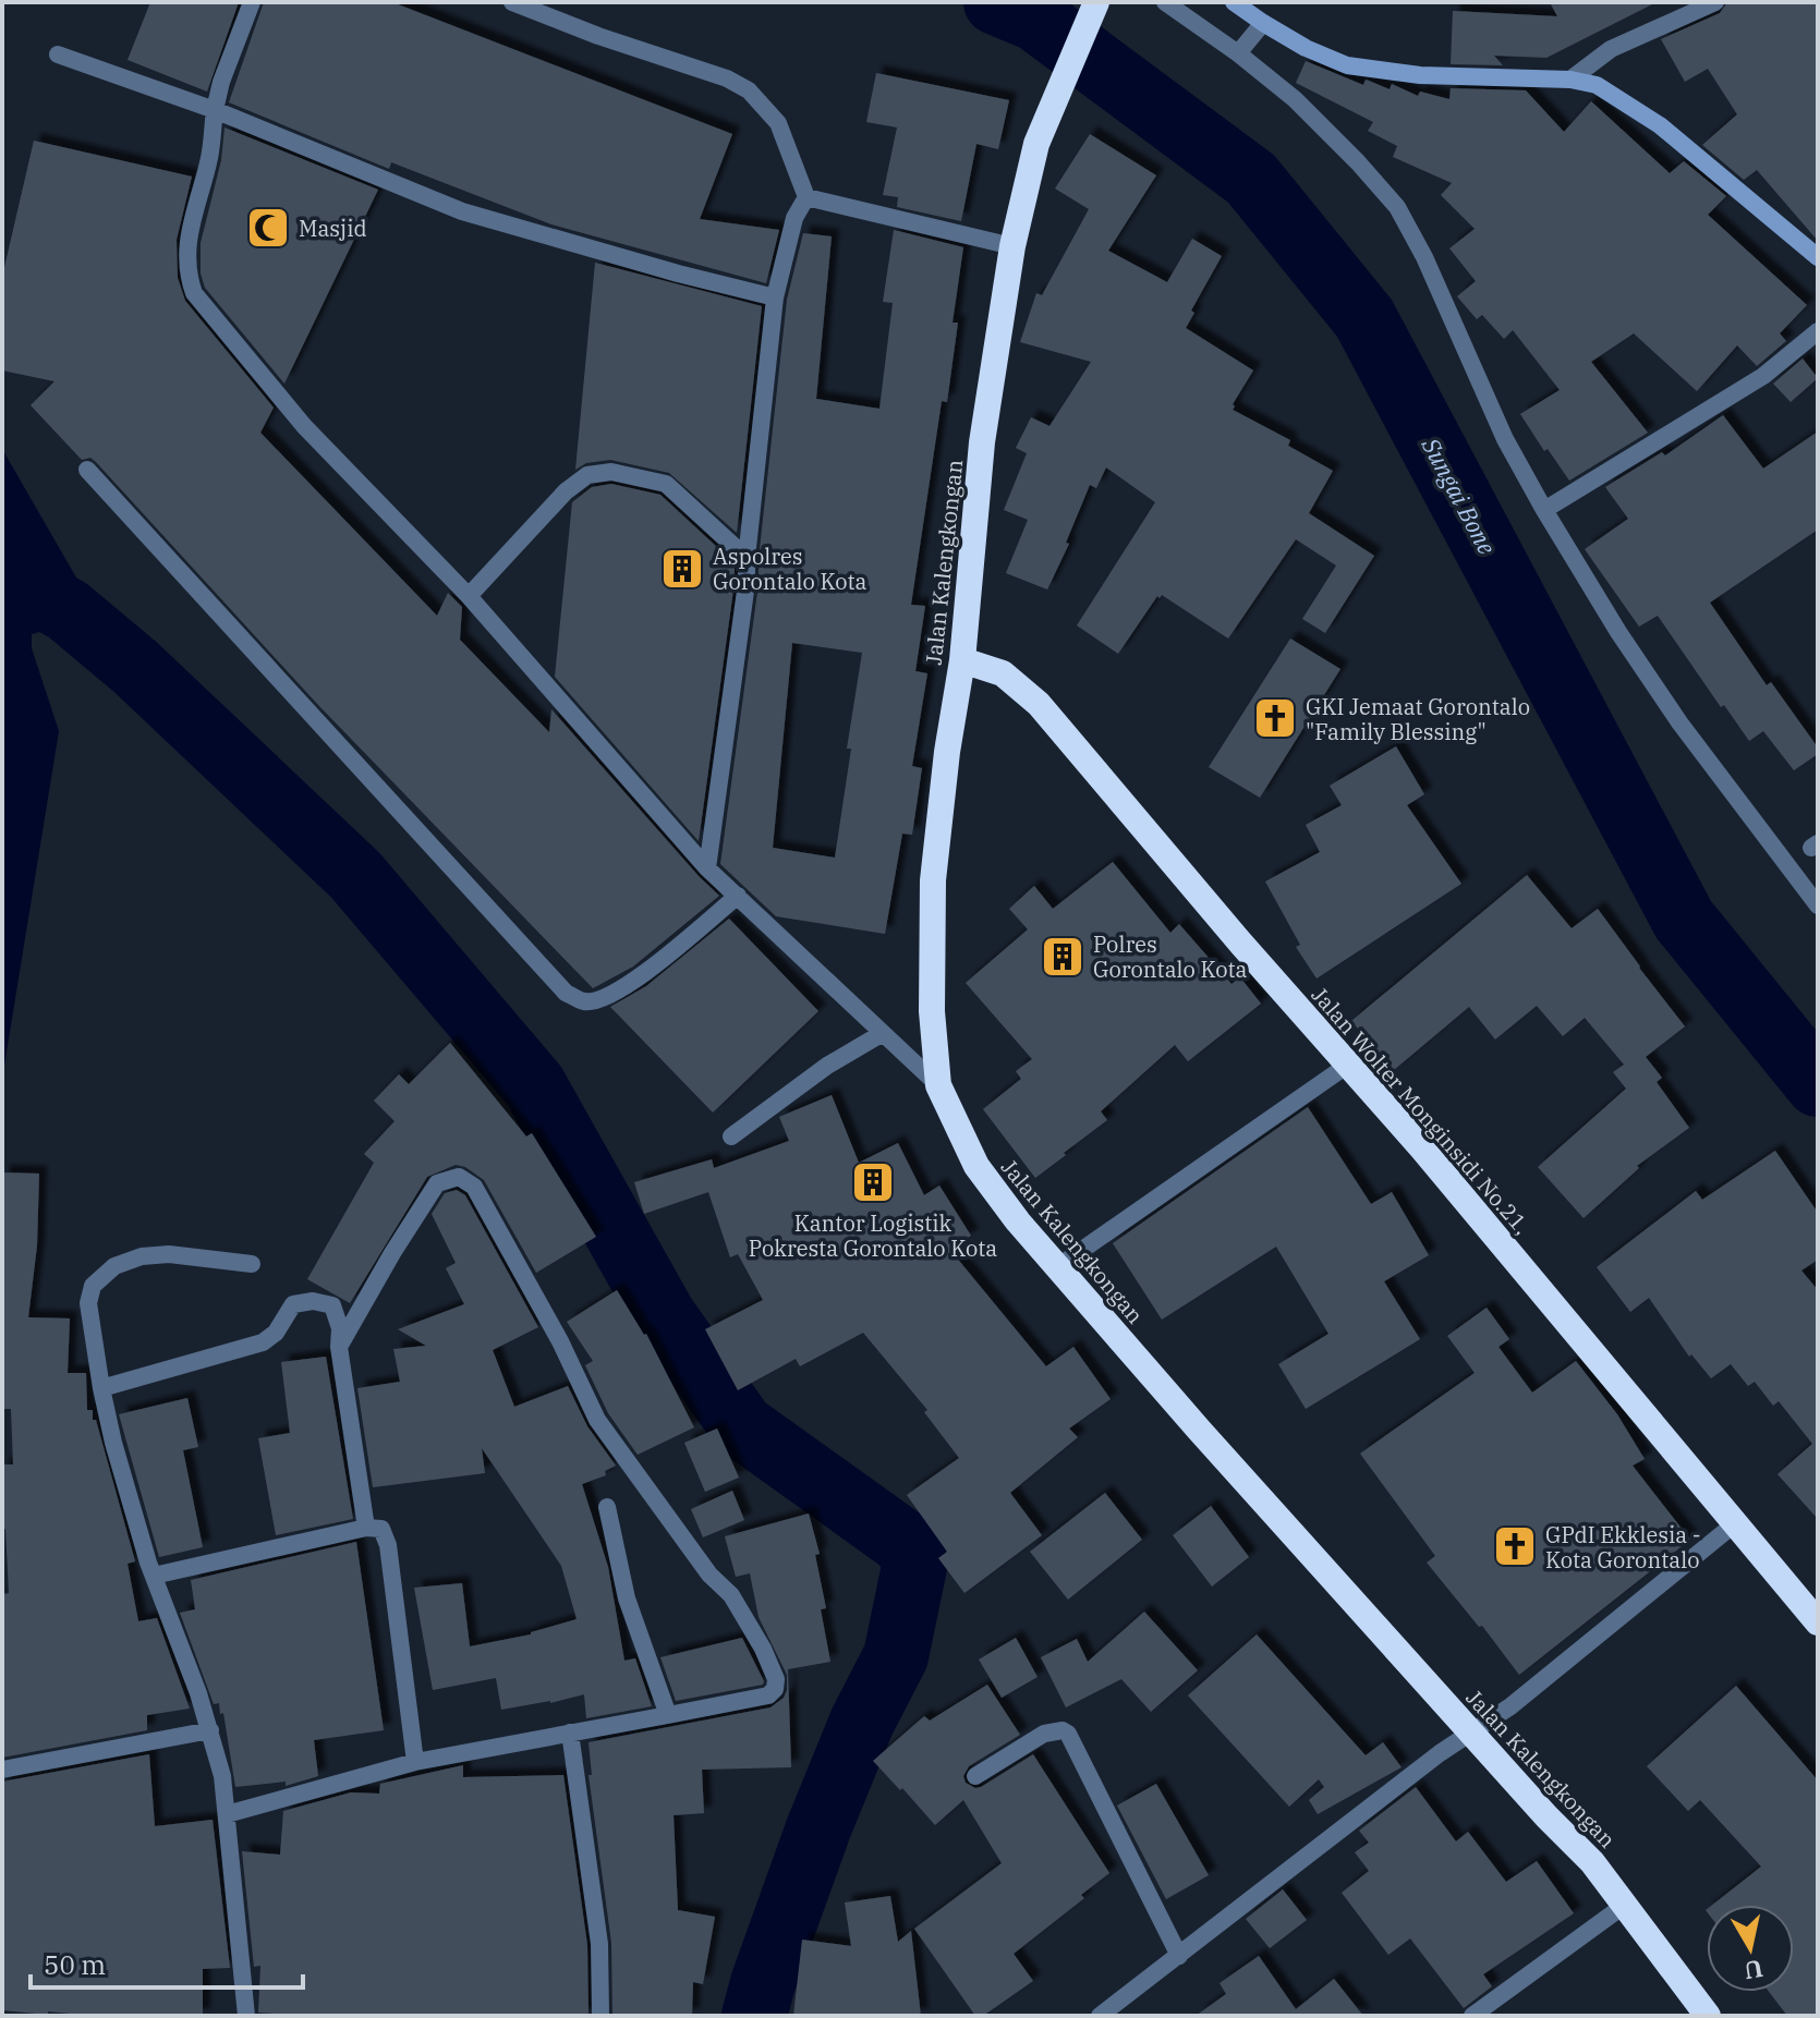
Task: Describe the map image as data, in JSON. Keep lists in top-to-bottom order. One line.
{"streets":{"highway":["Jalan Kalengkongan","Jalan Wolter Monginsidi No.21,"]},"crossings":[["Jalan Kalengkongan","Jalan Wolter Monginsidi No.21,"]],"water":["Sungai Bone"],"places":{"mosque":["Masjid"],"building":["Aspolres Gorontalo Kota","Polres Gorontalo Kota","Kantor Logistik Pokresta Gorontalo Kota"],"church":["GKI Jemaat Gorontalo \"Family Blessing\"","GPdI Ekklesia - Kota Gorontalo"]},"scale_bar":"50 m","north":"bottom"}
